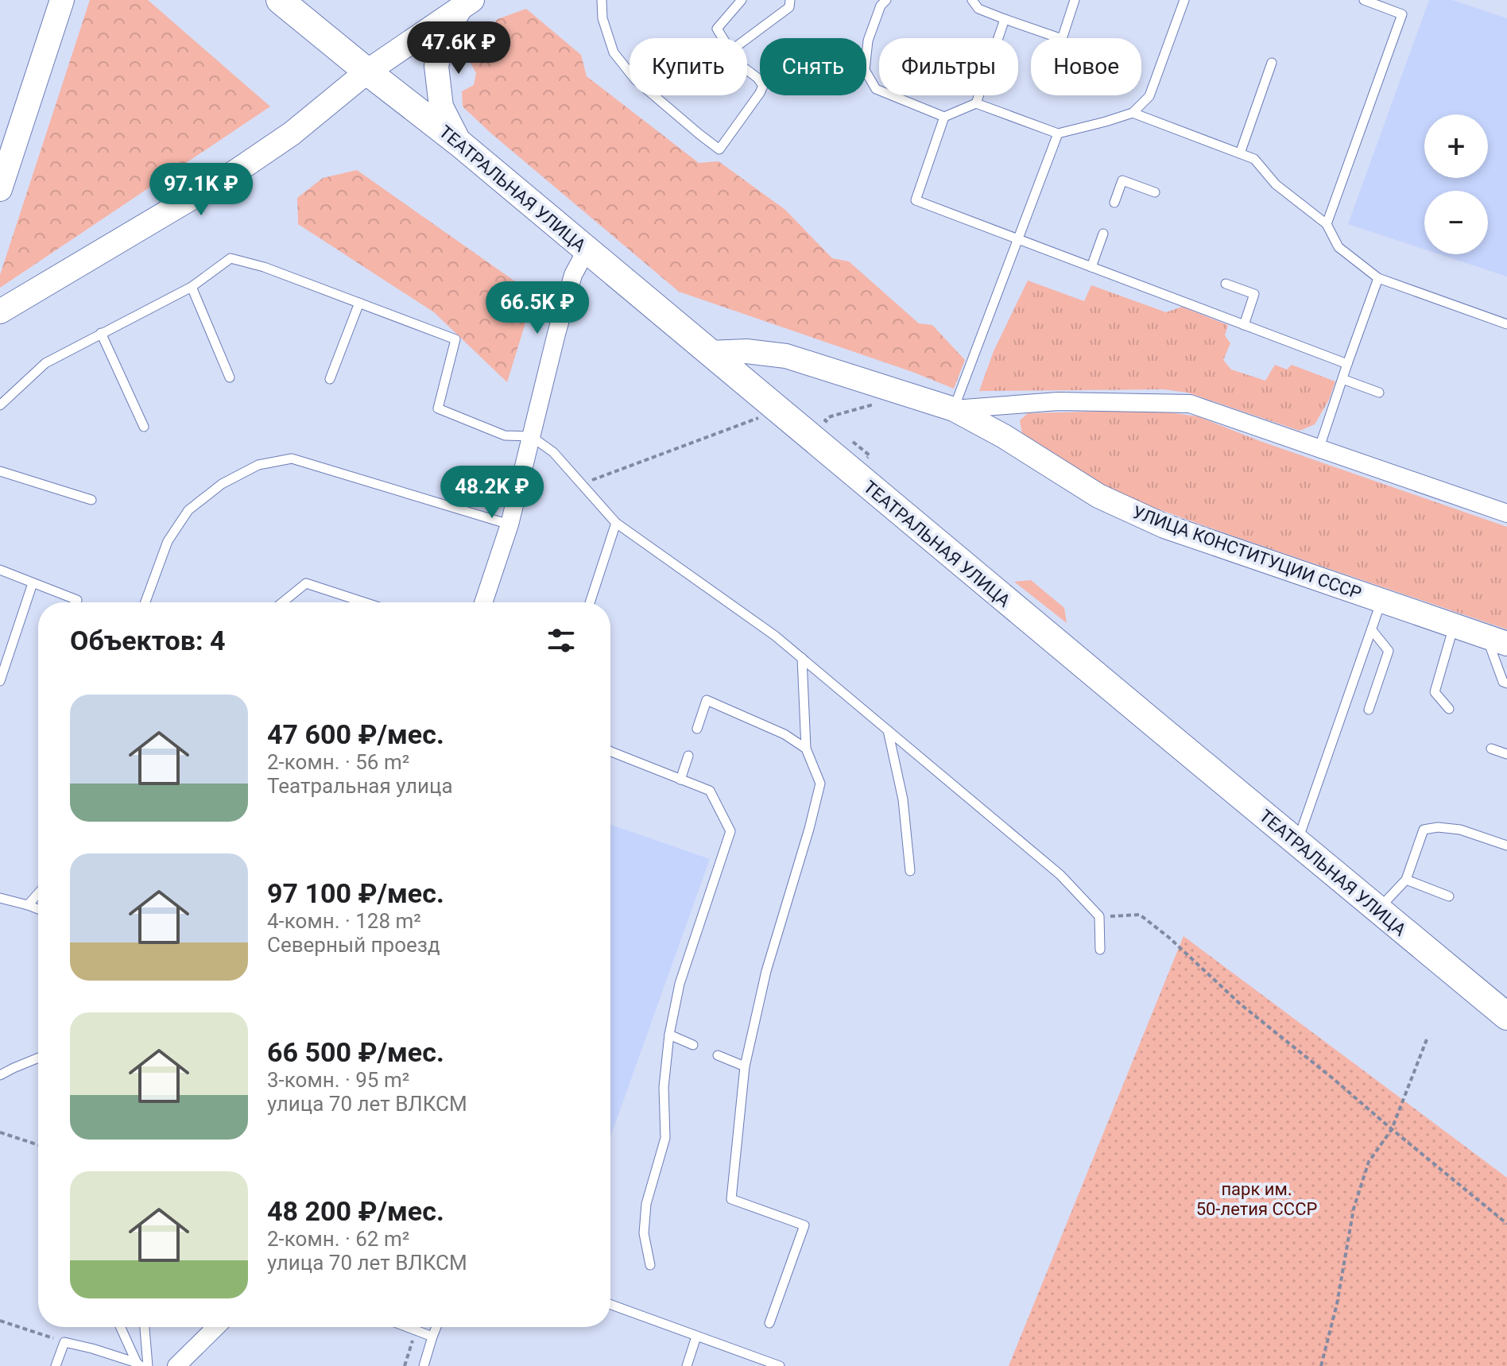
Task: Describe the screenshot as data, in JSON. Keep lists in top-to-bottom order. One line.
{"streets":{"main road":["ТЕАТРАЛЬНАЯ УЛИЦА","УЛИЦА КОНСТИТУЦИИ СССР"]},"crossings":[["ТЕАТРАЛЬНАЯ УЛИЦА","УЛИЦА КОНСТИТУЦИИ СССР"]],"parks":["парк им. 50-летия СССР"],"page":{"price":["47.6K ₽","97.1K ₽","66.5K ₽","48.2K ₽"],"chip":["Купить","Снять","Фильтры","Новое"],"map_buttons":["+","−"],"heading":"Объектов: 4","list":[{"name":"47 600 ₽/мес.","note":"2-комн. · 56 m² · Театральная улица"},{"name":"97 100 ₽/мес.","note":"4-комн. · 128 m² · Северный проезд"},{"name":"66 500 ₽/мес.","note":"3-комн. · 95 m² · улица 70 лет ВЛКСМ"},{"name":"48 200 ₽/мес.","note":"2-комн. · 62 m² · улица 70 лет ВЛКСМ"}]}}
